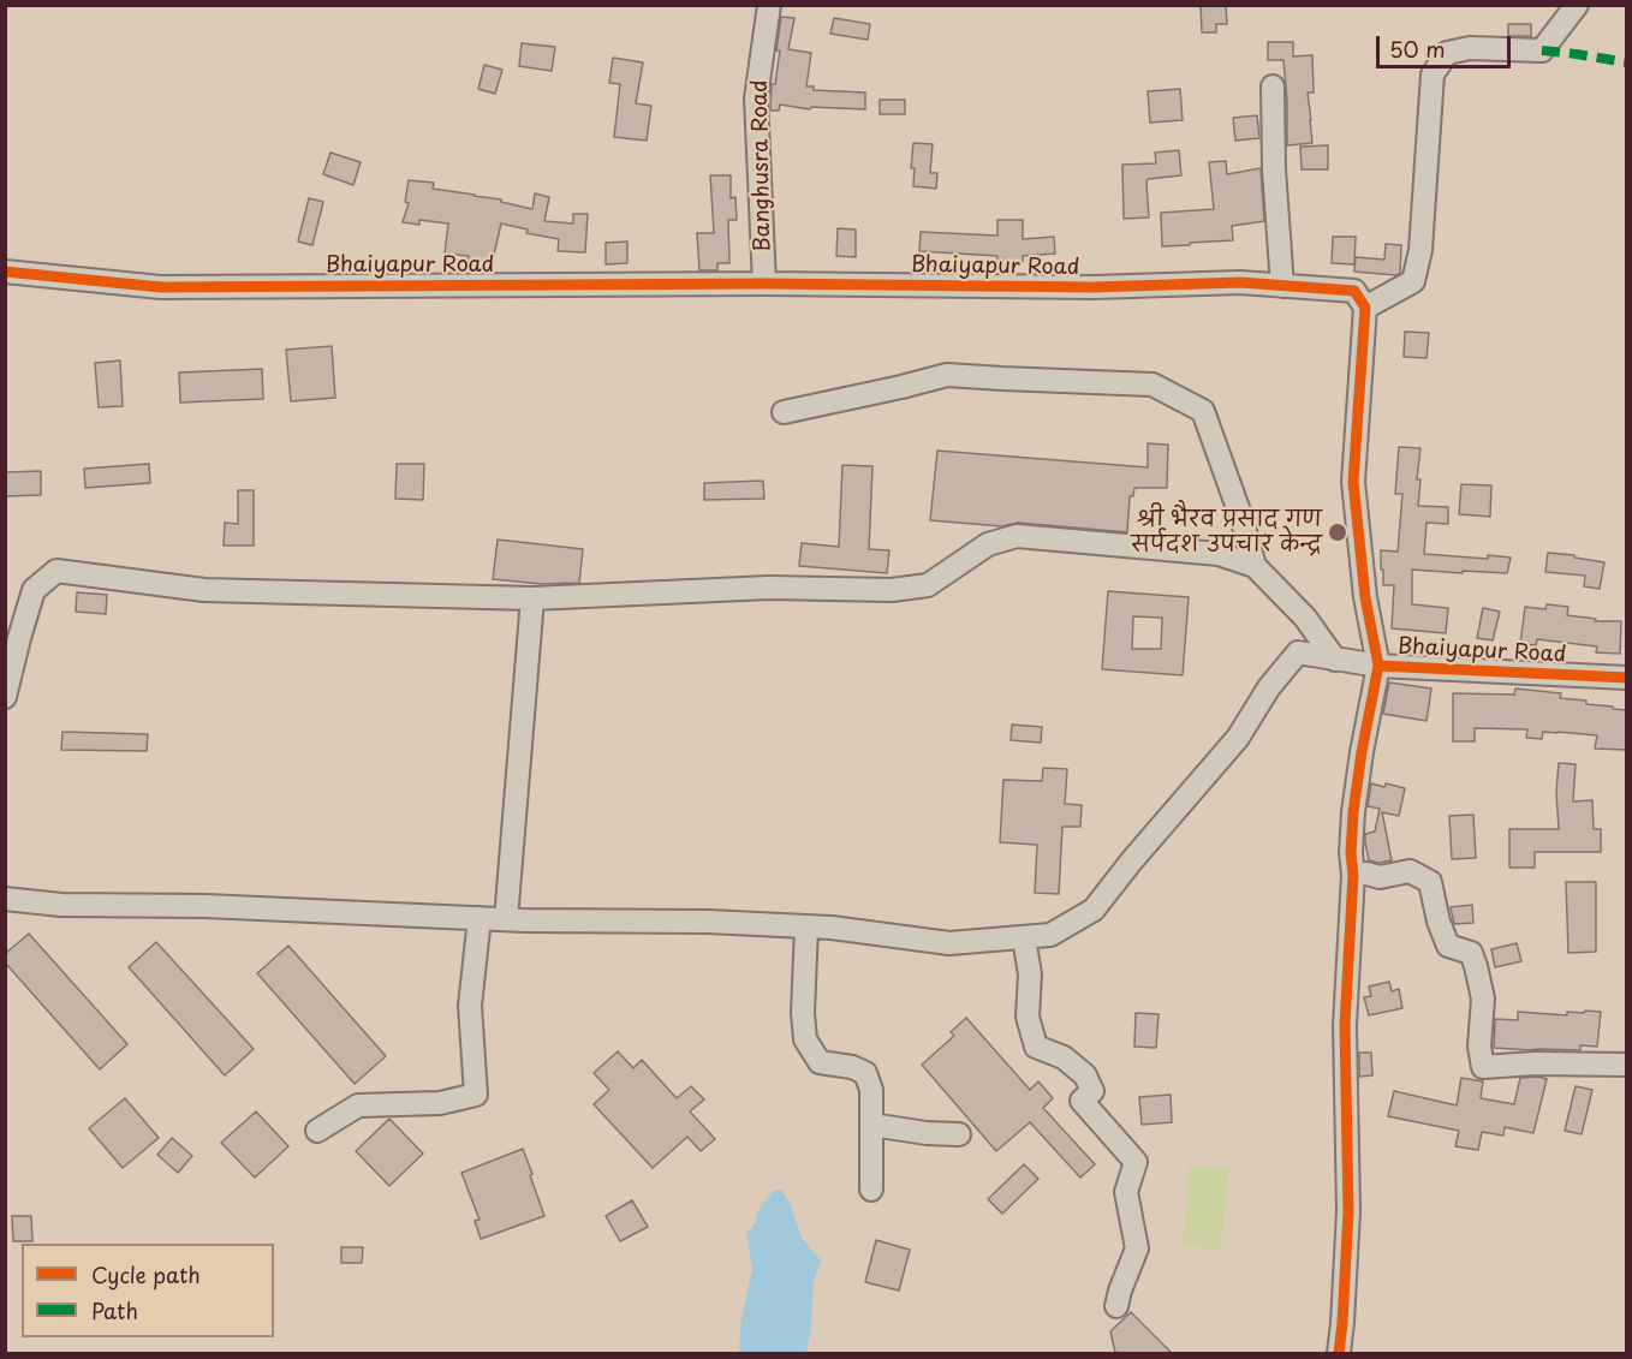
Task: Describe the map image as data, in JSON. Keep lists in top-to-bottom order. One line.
{"streets":{"street":["Banghusra Road","Bhaiyapur Road"]},"crossings":[["Banghusra Road","Bhaiyapur Road"]],"places":["श्री भैरव प्रसाद गण सर्पदश उपचार केन्द्र"],"legend":["Cycle path","Path"],"scale_bar":"50 m"}
